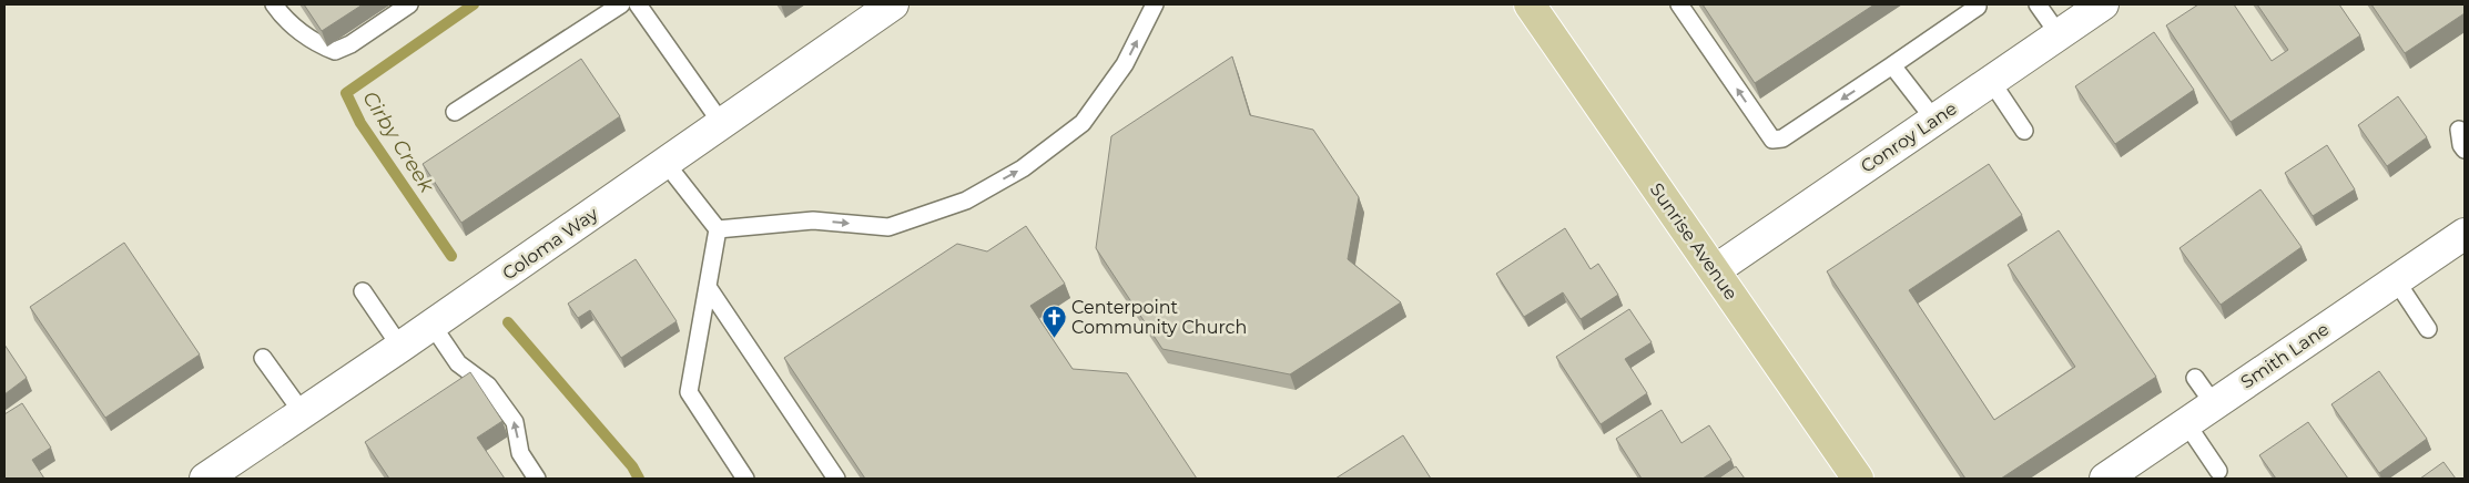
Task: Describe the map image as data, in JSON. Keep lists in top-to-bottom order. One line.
{"streets":{"main road":["Sunrise Avenue"],"street":["Conroy Lane","Coloma Way","Smith Lane"]},"crossings":[["Conroy Lane","Sunrise Avenue"]],"water":["Cirby Creek"],"places":{"church":["Centerpoint Community Church"]}}
